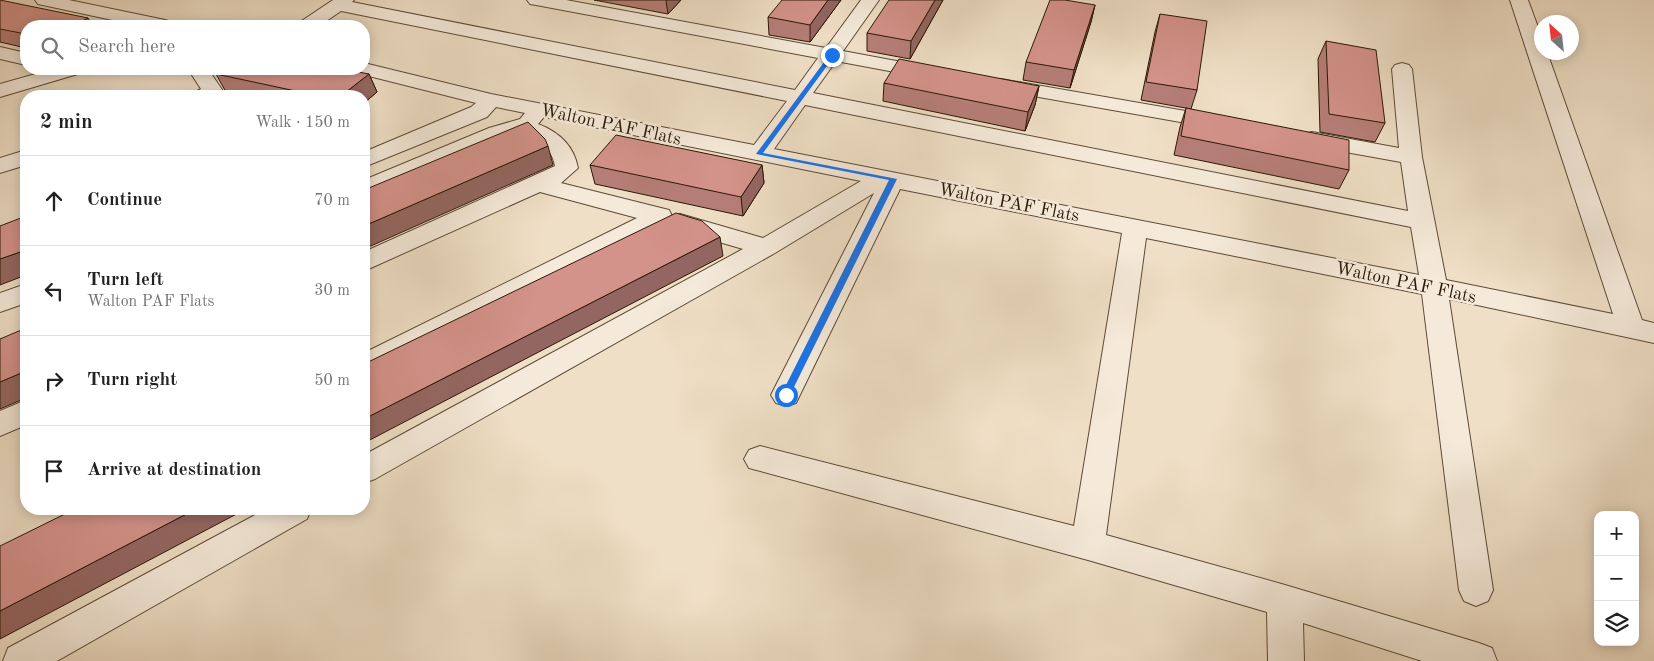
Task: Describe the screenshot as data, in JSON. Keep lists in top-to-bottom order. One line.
{"streets":{"street":["Walton PAF Flats"]},"north":"top left","page":{"search":"Search here","heading":["2 min","Walk · 150 m"],"list":[["Continue","70 m"],["Turn left","Walton PAF Flats","30 m"],["Turn right","50 m"],"Arrive at destination"],"map_buttons":["+","−"]}}
